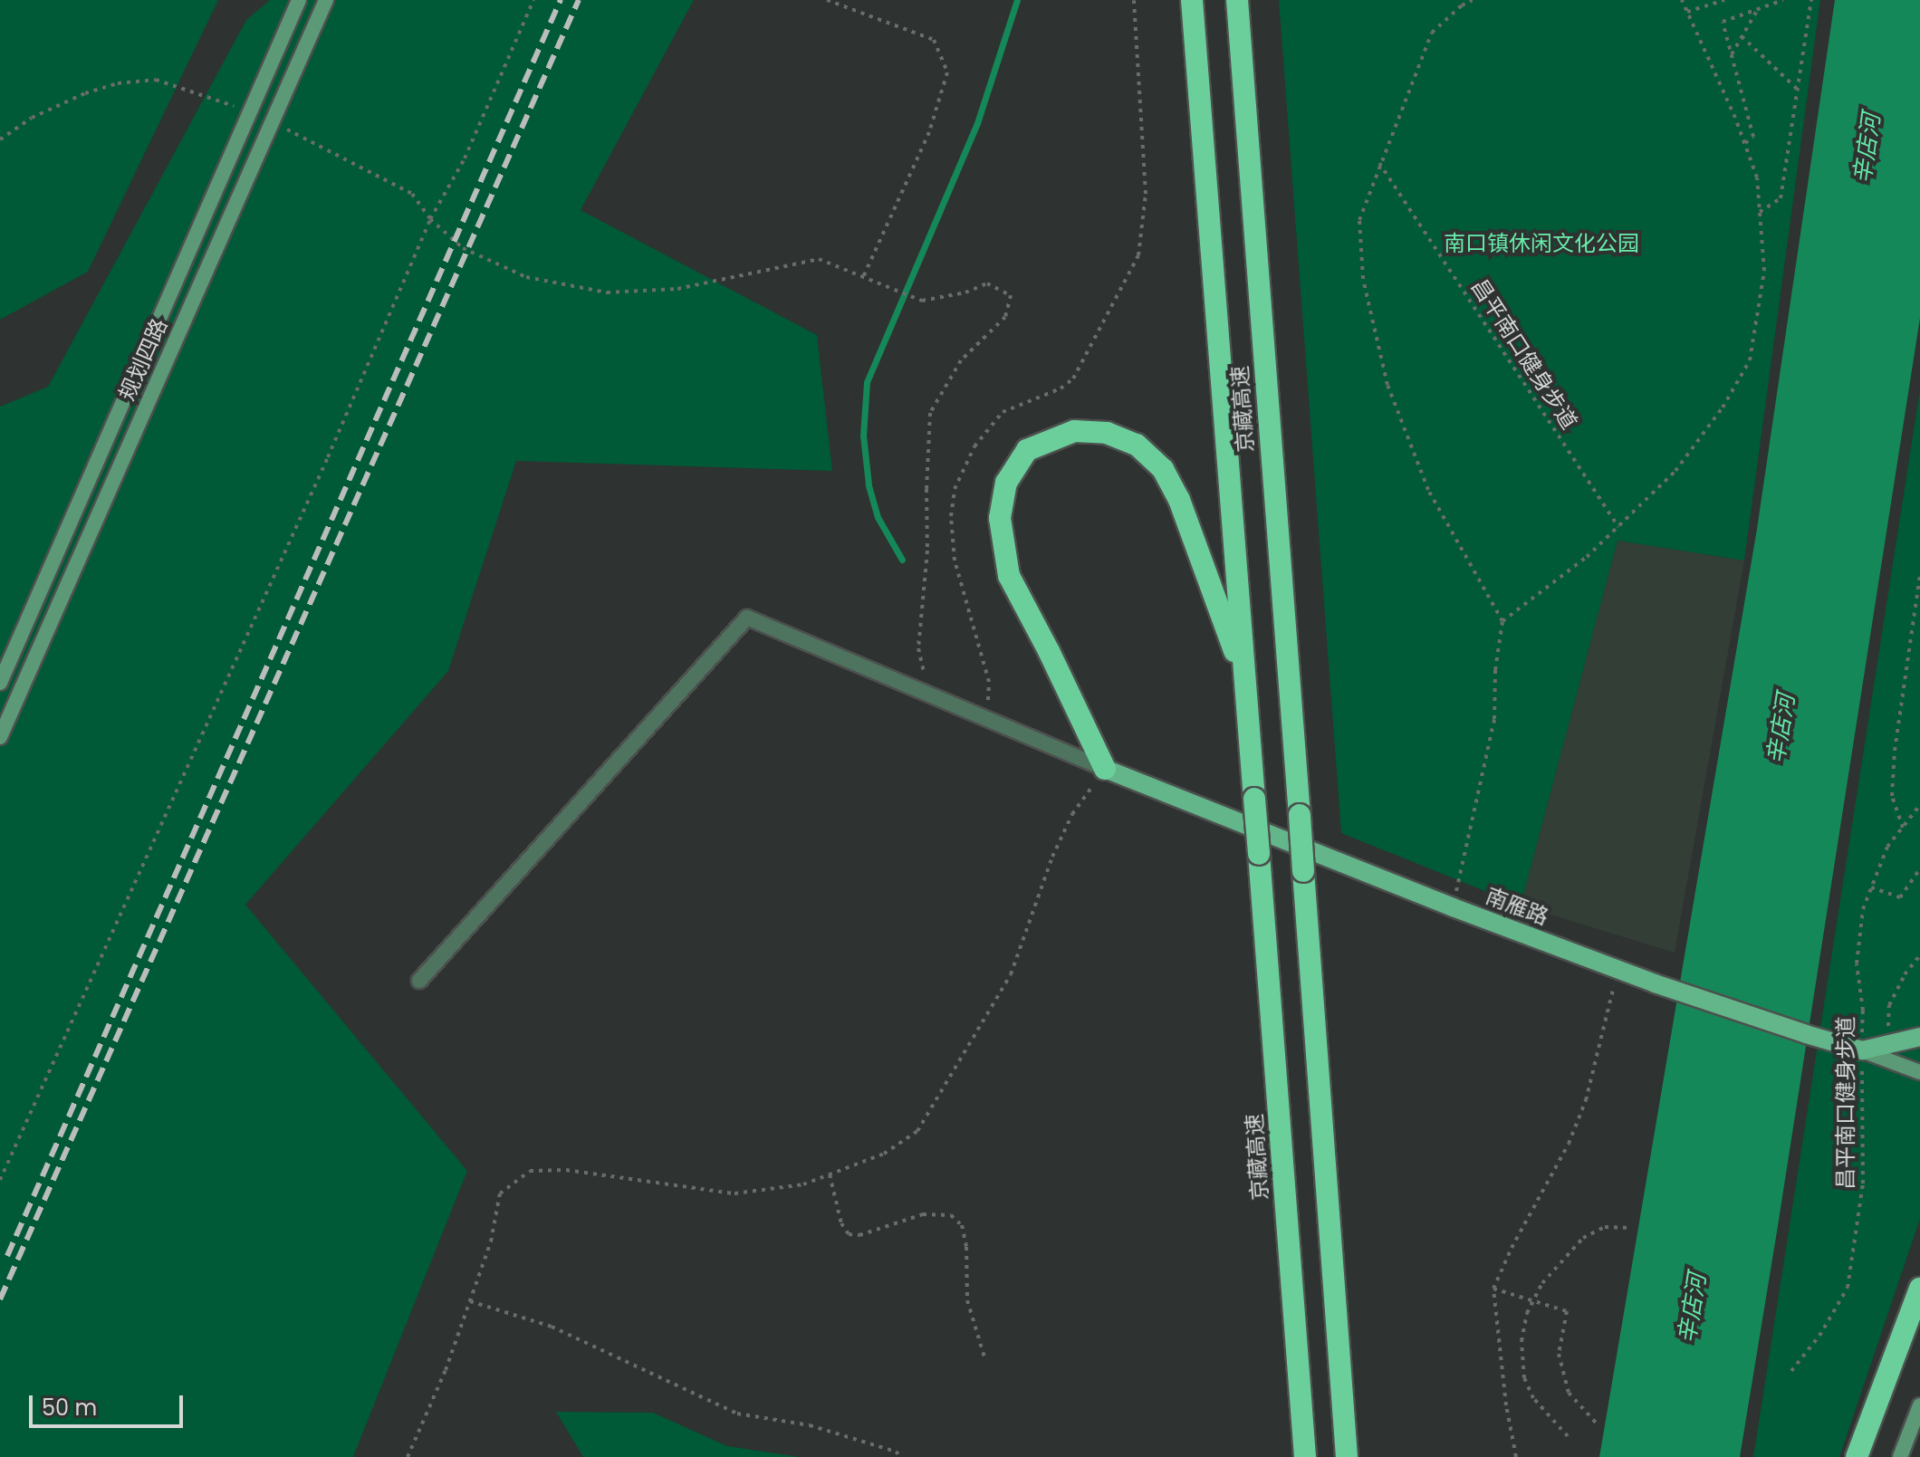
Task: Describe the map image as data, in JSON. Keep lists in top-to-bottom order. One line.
{"streets":{"highway":["京藏高速"],"main road":["规划四路","南雁路"],"path":["昌平南口健身步道"]},"crossings":[["昌平南口健身步道","南雁路"]],"water":["辛店河"],"parks":["南口镇休闲文化公园"],"scale_bar":"50 m"}
